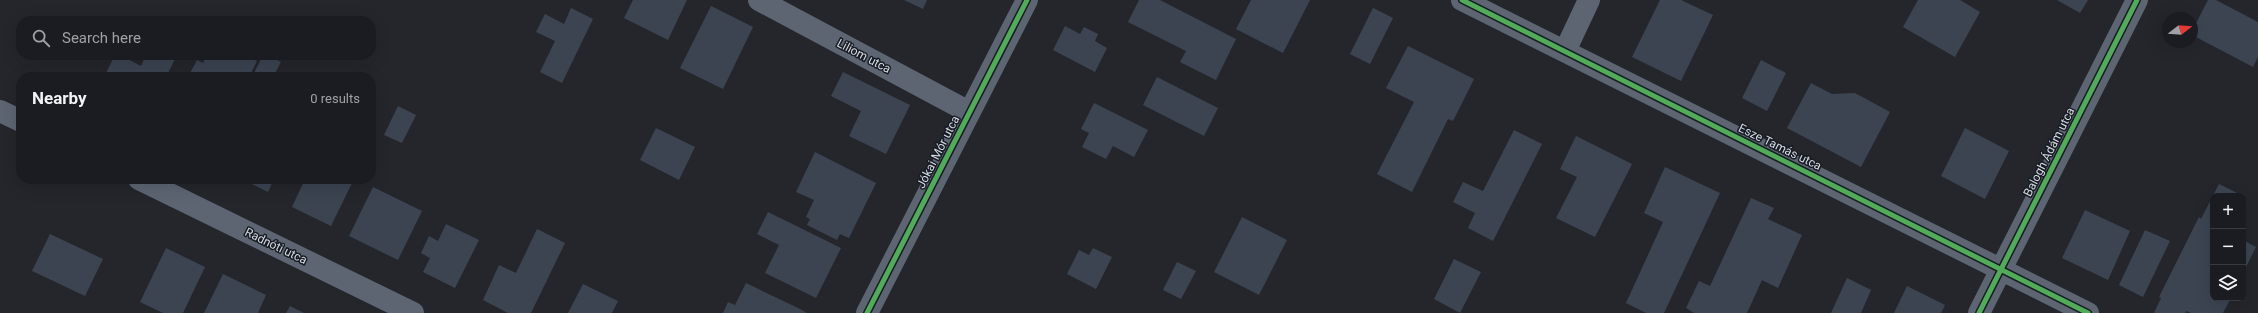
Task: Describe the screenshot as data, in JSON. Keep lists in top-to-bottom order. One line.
{"streets":{"street":["Liliom utca","Esze Tamás utca","Jókai Mór utca","Balogh Ádám utca","Radnóti utca"]},"crossings":[["Liliom utca","Jókai Mór utca"],["Esze Tamás utca","Balogh Ádám utca"]],"north":"right","page":{"search":"Search here","heading":["Nearby","0 results"],"map_buttons":["+","−"]}}
